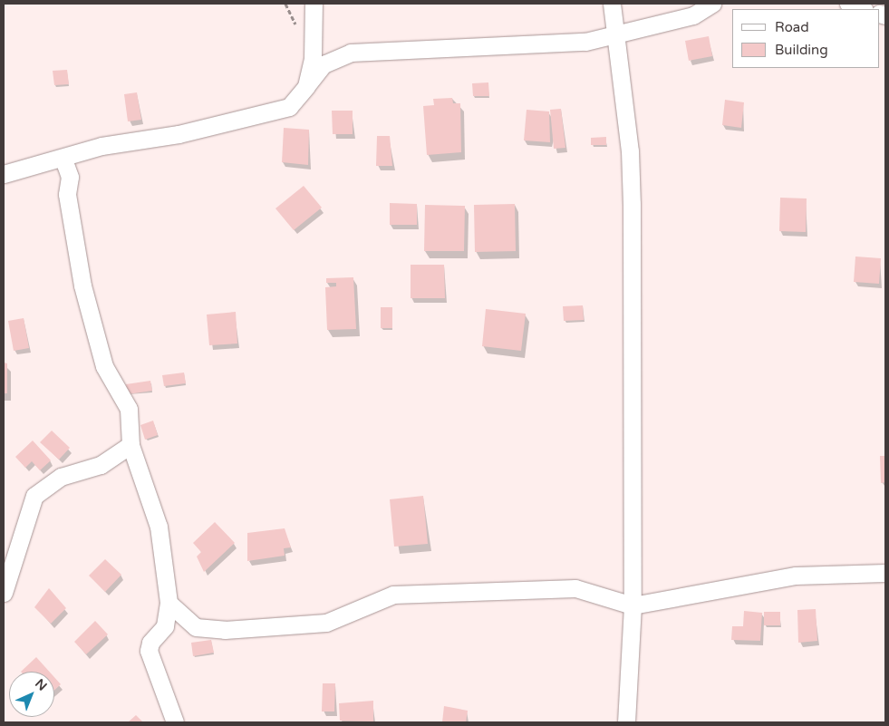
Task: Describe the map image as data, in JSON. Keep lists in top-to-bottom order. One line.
{"legend":["Road","Building"],"north":"top right"}
